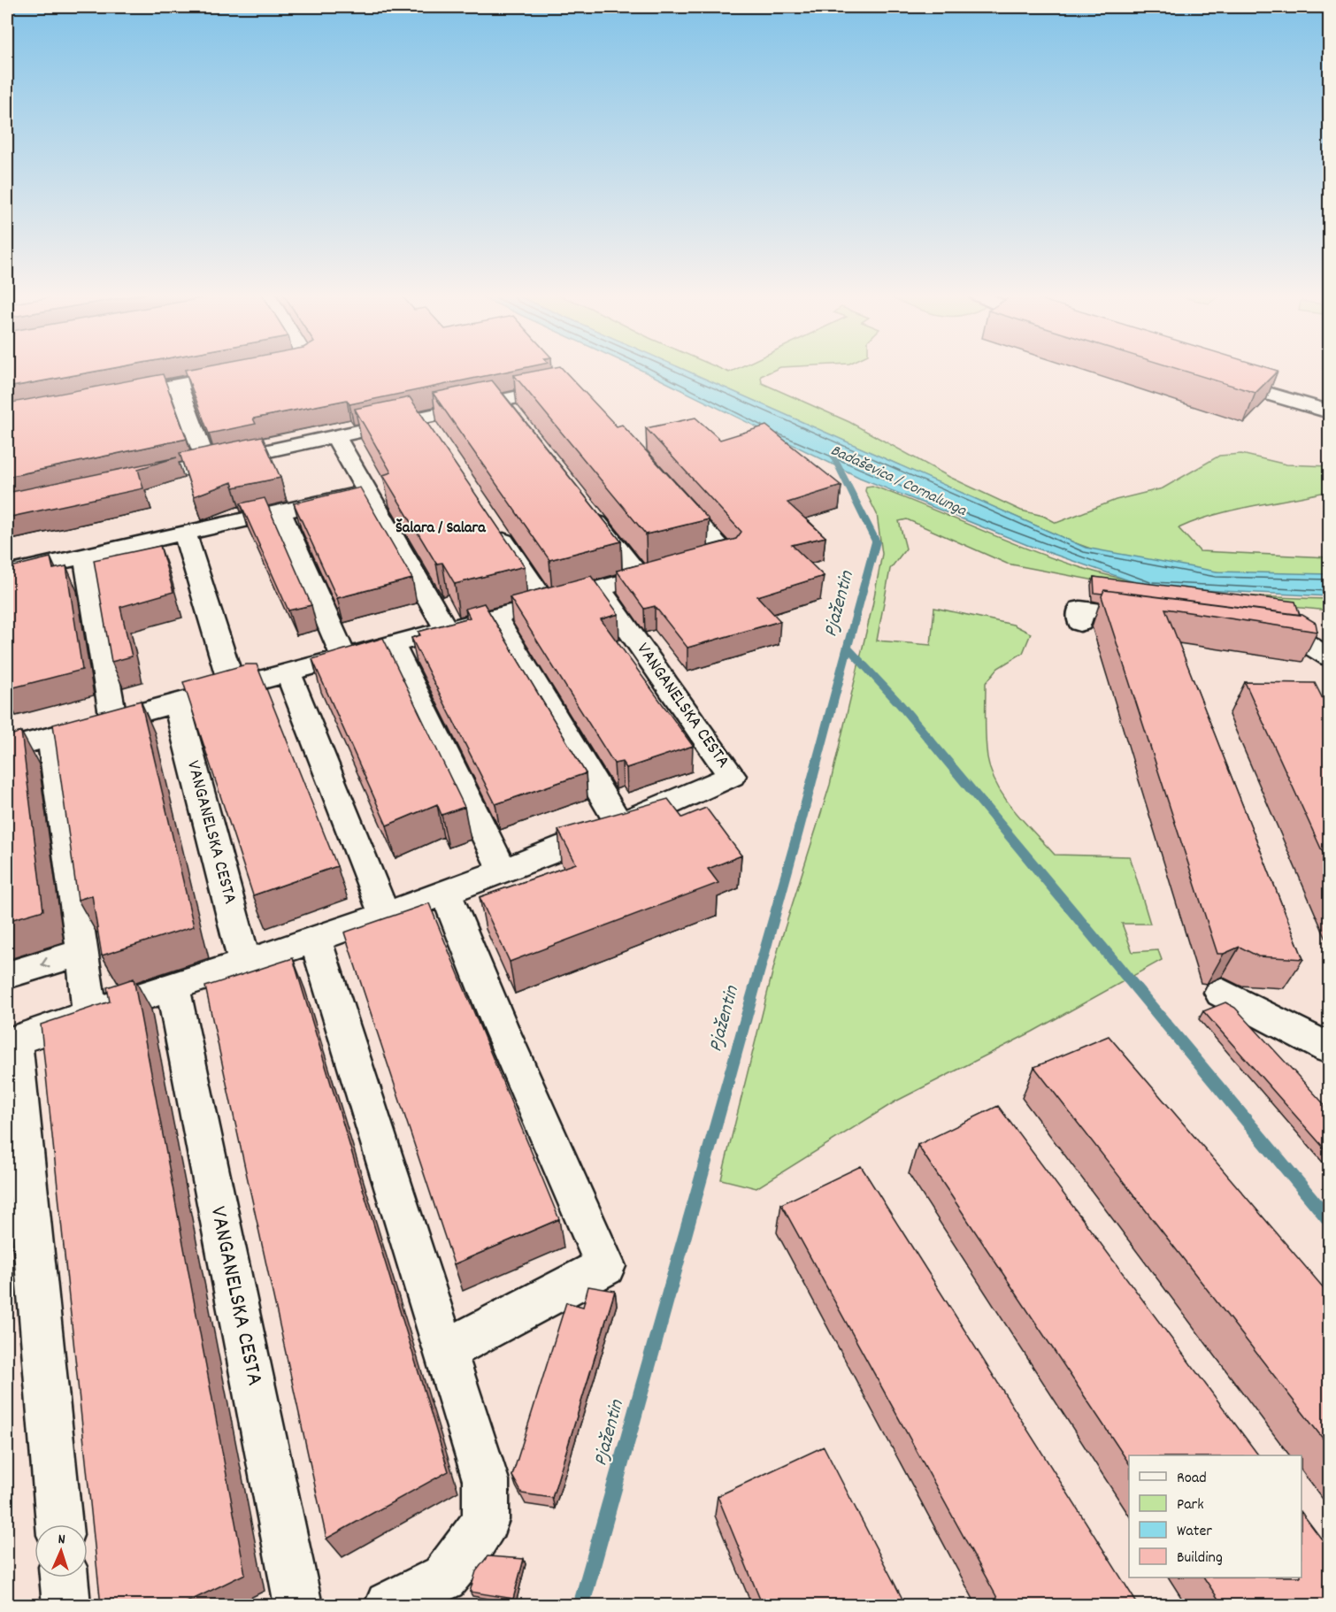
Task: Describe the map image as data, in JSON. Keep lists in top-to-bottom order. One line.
{"streets":{"street":["VANGANELSKA CESTA"]},"districts":["Šalara / Salara"],"water":["Badaševica / Cornalunga","Pjažentin"],"legend":["Road","Park","Water","Building"],"north":"top"}
